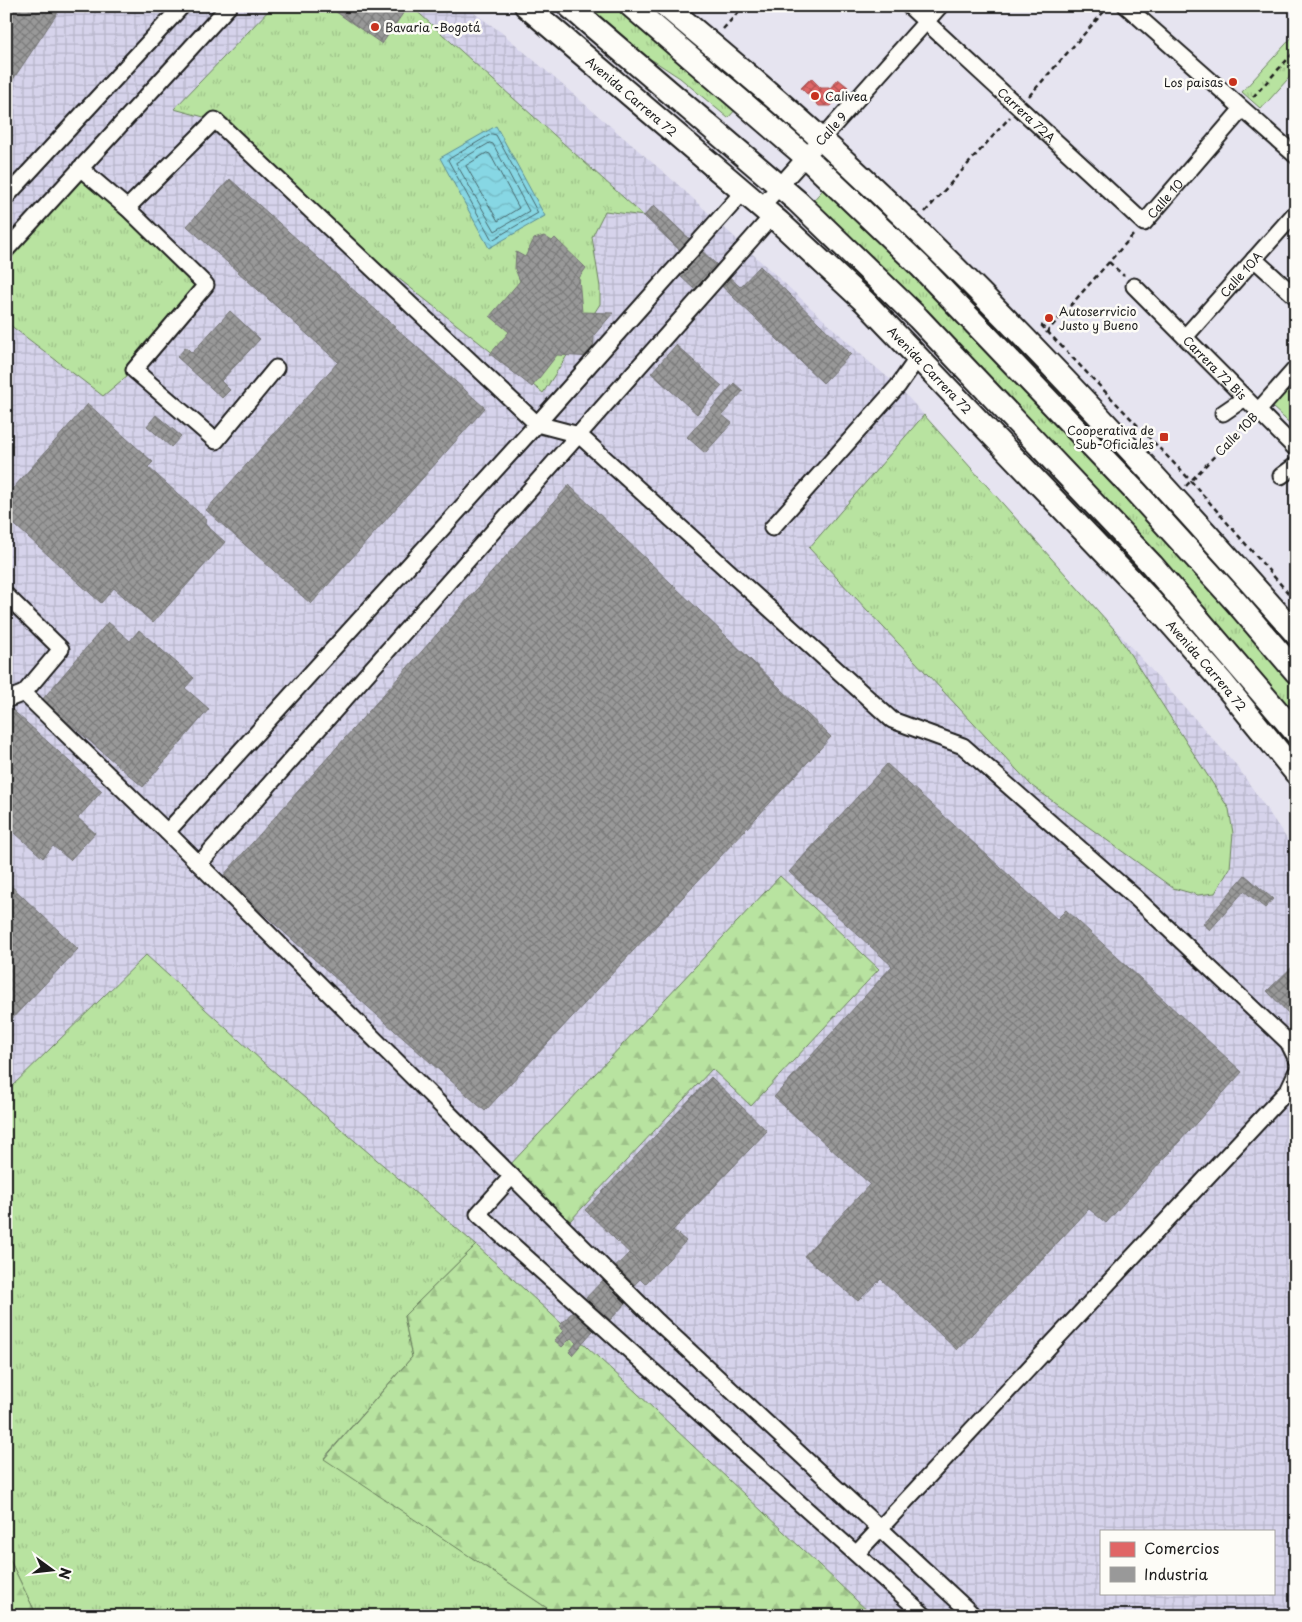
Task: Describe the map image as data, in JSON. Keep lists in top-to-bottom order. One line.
{"streets":{"highway":["Avenida Carrera 72"],"street":["Carrera 72A","Calle 9","Calle 10","Calle 10A","Carrera 72 Bis","Calle 10B"]},"crossings":[["Avenida Carrera 72","Calle 9"],["Carrera 72A","Calle 9"],["Carrera 72A","Calle 10"],["Calle 10A","Carrera 72 Bis"],["Carrera 72 Bis","Calle 10B"]],"places":{"other":["Bavaria -Bogotá","Los paisas","Calivea","Autoserrvicio Justo y Bueno"],"transit":["Cooperativa de Sub-Oficiales"]},"legend":["Comercios","Industria"],"north":"right"}
